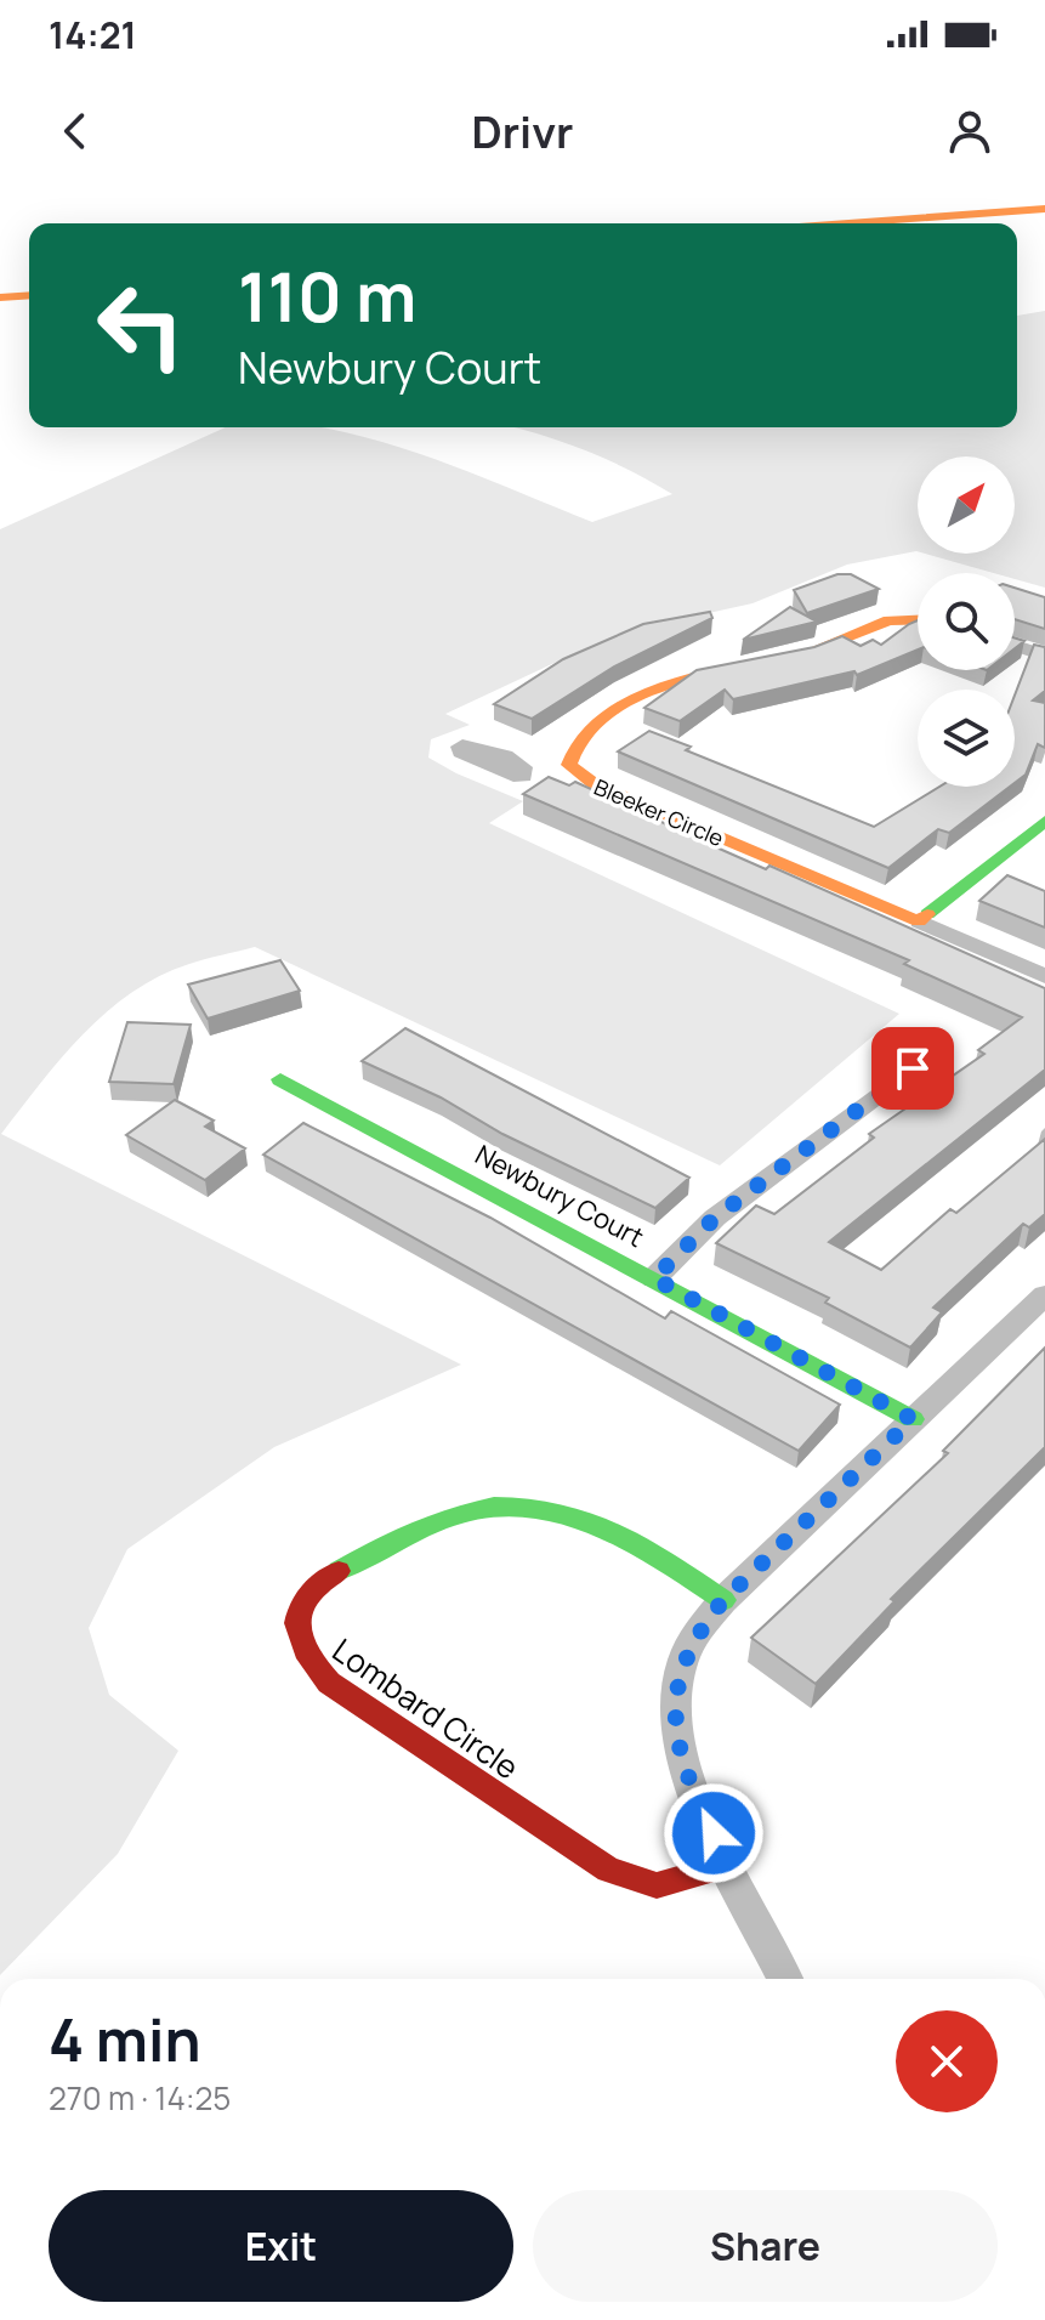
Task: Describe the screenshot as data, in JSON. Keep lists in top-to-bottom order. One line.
{"streets":{"street":["Bleeker Circle","Newbury Court","Lombard Circle"]},"north":"top right","page":{"status":"14:21","header":"Drivr","turn":["110 m","Newbury Court"],"heading":["4 min","270 m · 14:25"],"buttons":["Exit","Share"]}}
